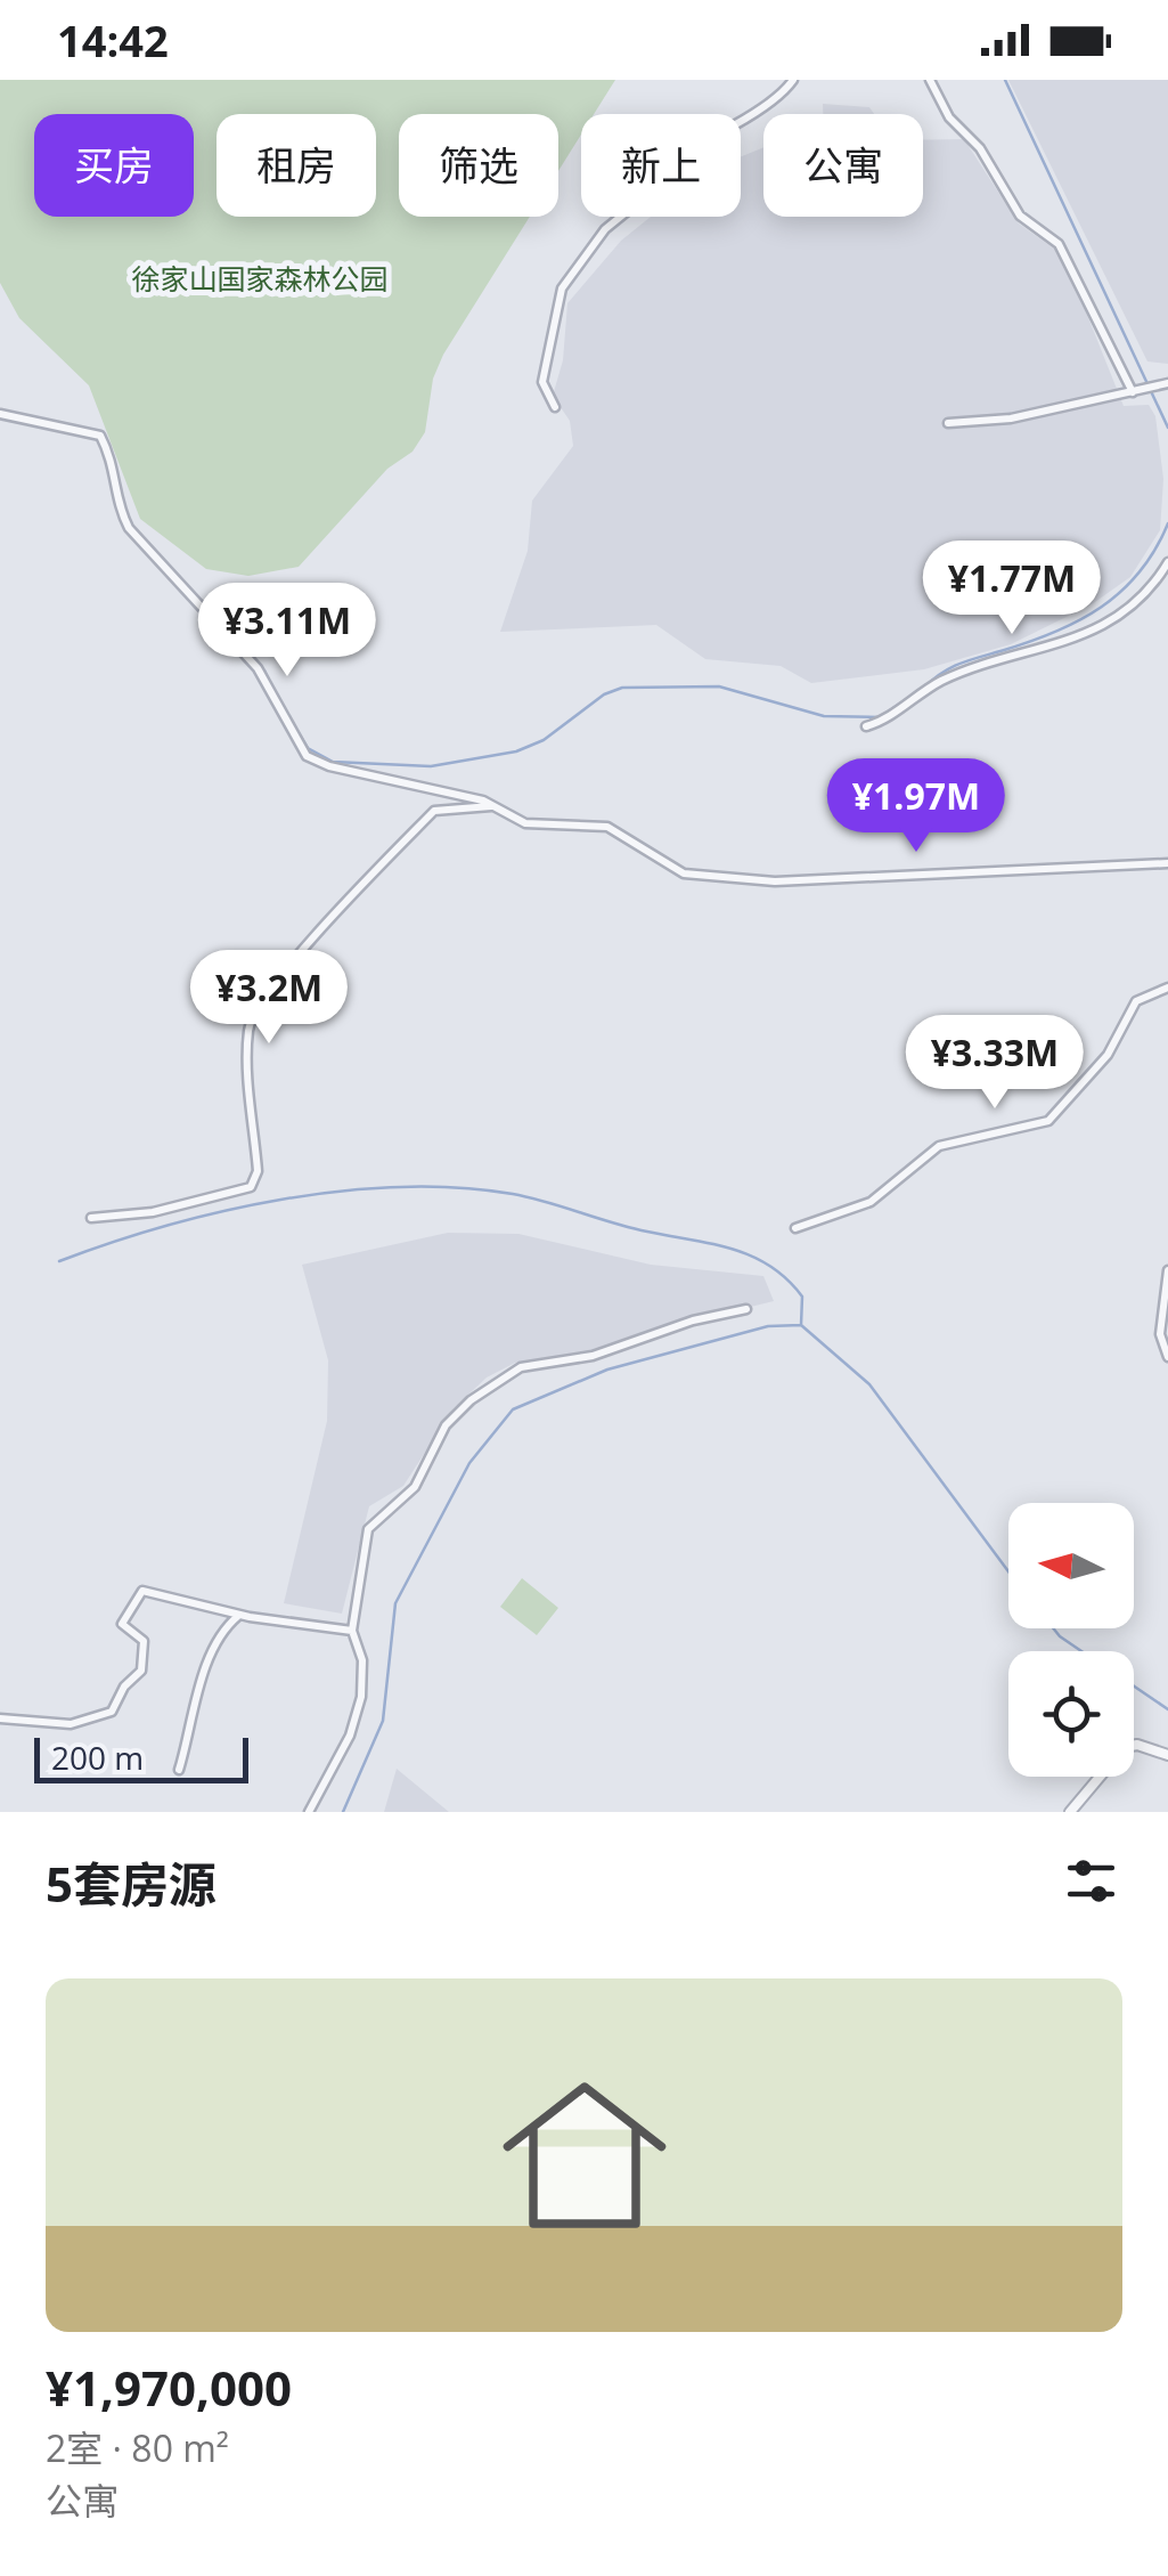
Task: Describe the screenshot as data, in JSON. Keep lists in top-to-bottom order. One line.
{"parks":["徐家山国家森林公园"],"scale_bar":"200 m","north":"left","page":{"status":"14:42","chip":["买房","租房","筛选","新上","公寓"],"price":["¥1.77M","¥3.11M","¥1.97M","¥3.2M","¥3.33M"],"scale":"200 m","heading":"5套房源","list":[{"name":"¥1,970,000","note":"2室 · 80 m² · 公寓"}]}}
